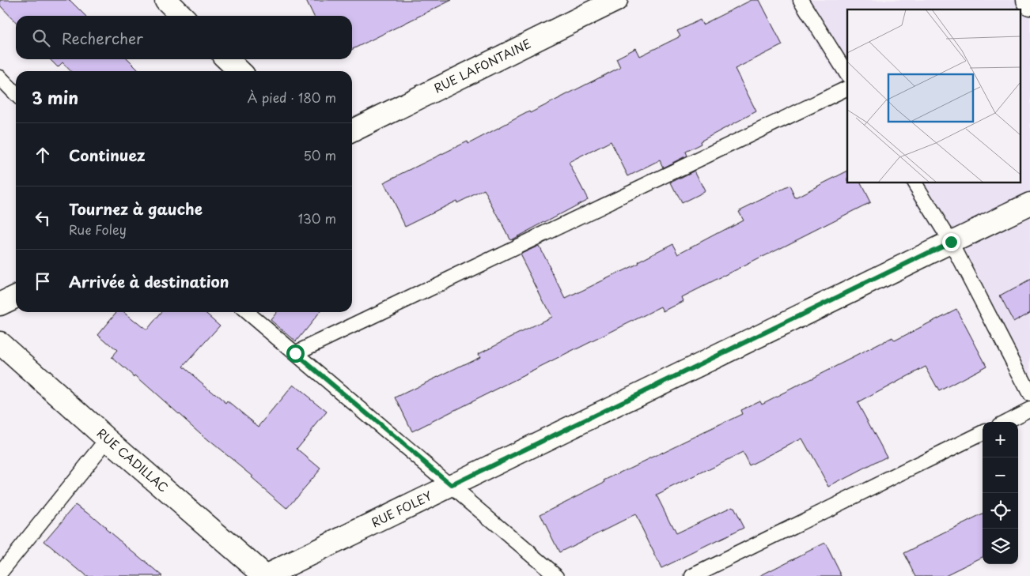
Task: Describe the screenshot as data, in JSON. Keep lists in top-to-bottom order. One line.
{"streets":{"street":["RUE LAFONTAINE","RUE CADILLAC","RUE FOLEY"]},"crossings":[["RUE CADILLAC","RUE FOLEY"]],"page":{"search":"Rechercher","heading":["3 min","À pied · 180 m"],"list":[["Continuez","50 m"],["Tournez à gauche","Rue Foley","130 m"],"Arrivée à destination"],"map_buttons":["+","−"]}}
